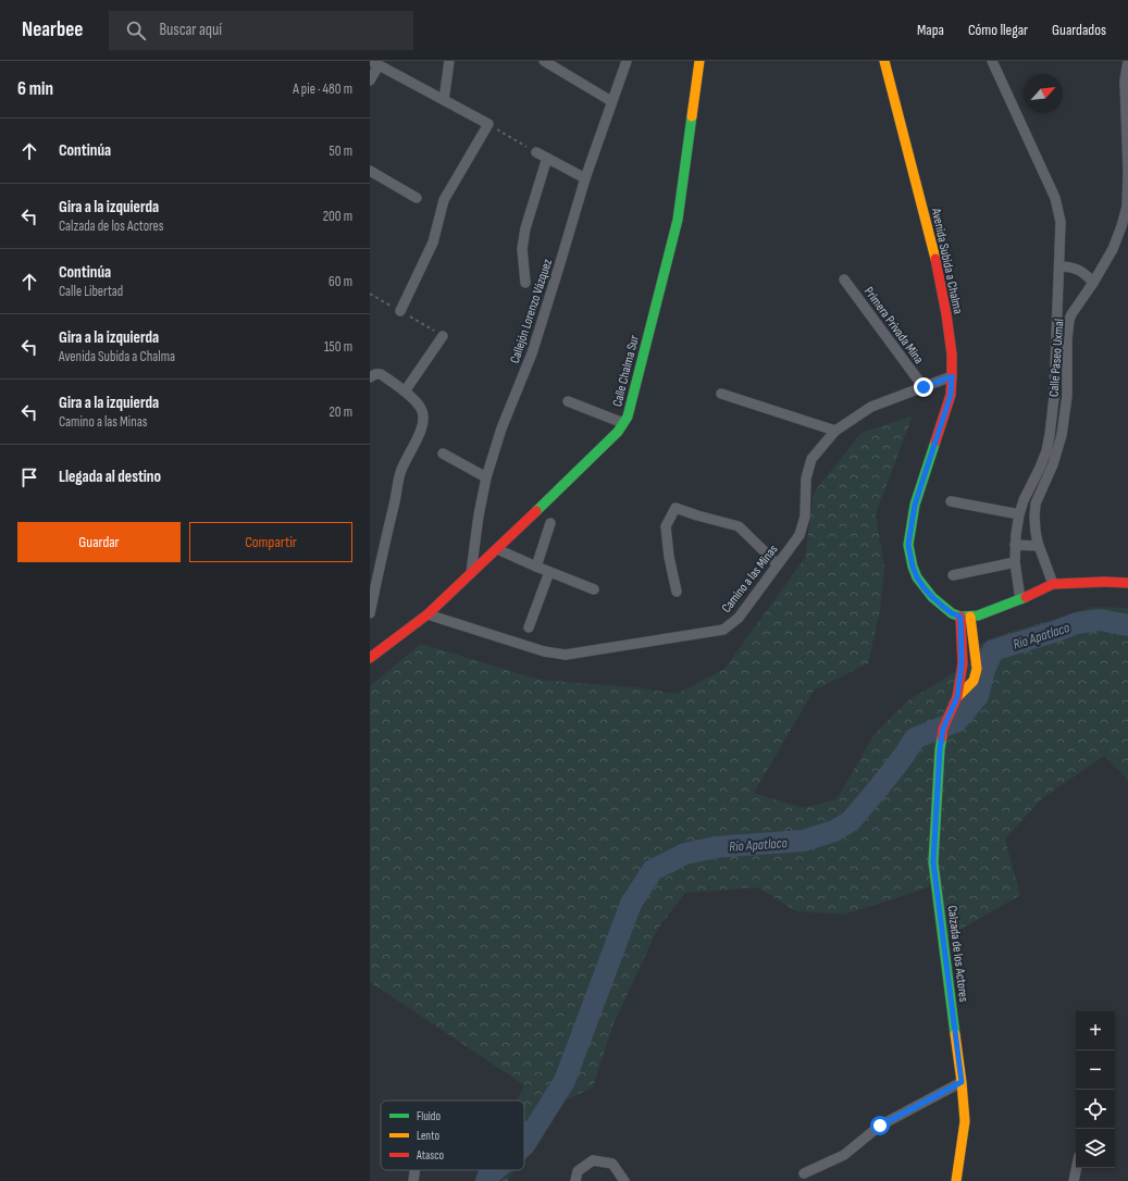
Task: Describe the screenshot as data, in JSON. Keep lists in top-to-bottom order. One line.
{"streets":{"street":["Avenida Subida a Chalma","Callejón Lorenzo Vázquez","Primera Privada Mina","Calle Paseo Uxmal","Calle Chalma Sur","Camino a las Minas","Calzada de los Actores"]},"crossings":[["Avenida Subida a Chalma","Camino a las Minas"],["Callejón Lorenzo Vázquez","Calle Chalma Sur"],["Primera Privada Mina","Camino a las Minas"],["Calle Chalma Sur","Camino a las Minas"]],"water":["Rio Apatlaco"],"legend":["Fluido","Lento","Atasco"],"north":"top right","page":{"header":"Nearbee","search":"Buscar aquí","nav":["Mapa","Cómo llegar","Guardados"],"heading":["6 min","A pie · 480 m"],"list":[["Continúa","50 m"],["Gira a la izquierda","Calzada de los Actores","200 m"],["Continúa","Calle Libertad","60 m"],["Gira a la izquierda","Avenida Subida a Chalma","150 m"],["Gira a la izquierda","Camino a las Minas","20 m"],"Llegada al destino"],"buttons":["Guardar","Compartir"],"map_buttons":["+","−"]}}
